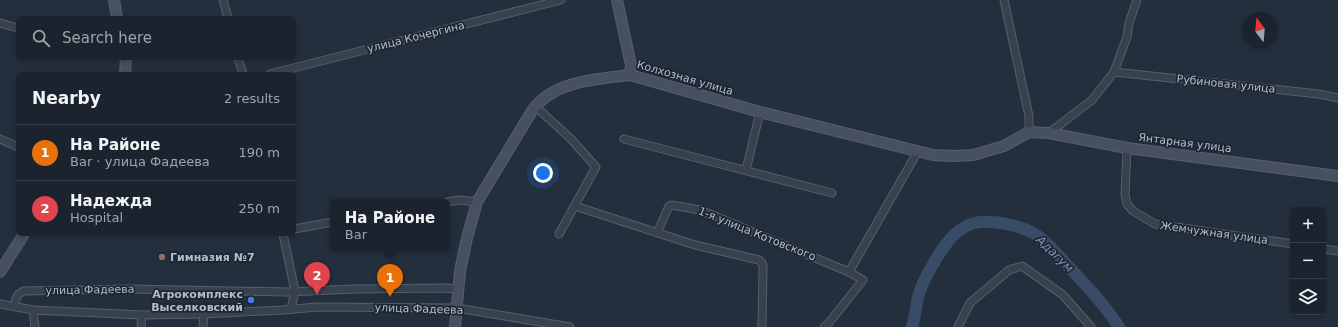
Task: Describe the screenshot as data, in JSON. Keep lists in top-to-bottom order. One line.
{"streets":{"main road":["Колхозная улица","Янтарная улица"],"street":["улица Кочергина","Рубиновая улица","Жемчужная улица","1-я улица Котовского","улица Фадеева"]},"crossings":[["Колхозная улица","Янтарная улица"],["Колхозная улица","улица Фадеева"],["Янтарная улица","Жемчужная улица"]],"water":["Адагум"],"places":["Гимназия №7","Агрокомплекс Выселковский"],"north":"top","page":{"search":"Search here","heading":["Nearby","2 results"],"list":[{"mark":"1","name":"На Районе","note":"Bar · улица Фадеева","value":"190 m"},{"mark":"2","name":"Надежда","note":"Hospital","value":"250 m"}],"popup":["На Районе","Bar"],"map_buttons":["+","−"],"pins":["2","1"]}}
